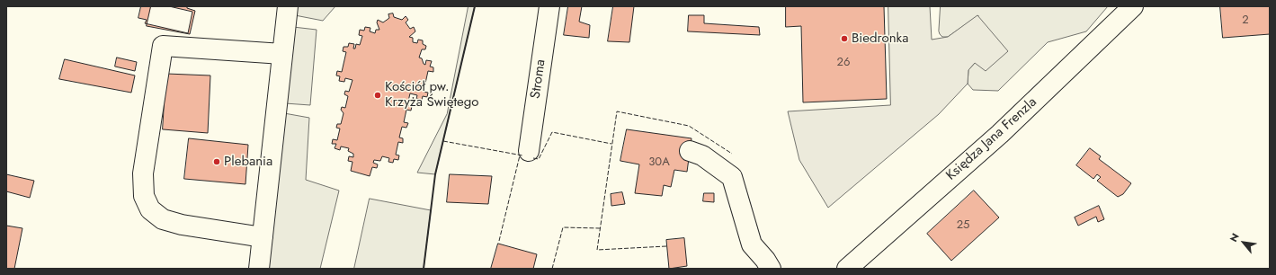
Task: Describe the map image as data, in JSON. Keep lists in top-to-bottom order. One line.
{"streets":{"main road":["Stroma","Księdza Jana Frenzla"]},"places":["Biedronka","Kościół pw. Krzyża Świętego","Plebania"],"house_numbers":["2","26","30A","25"],"north":"top left"}
